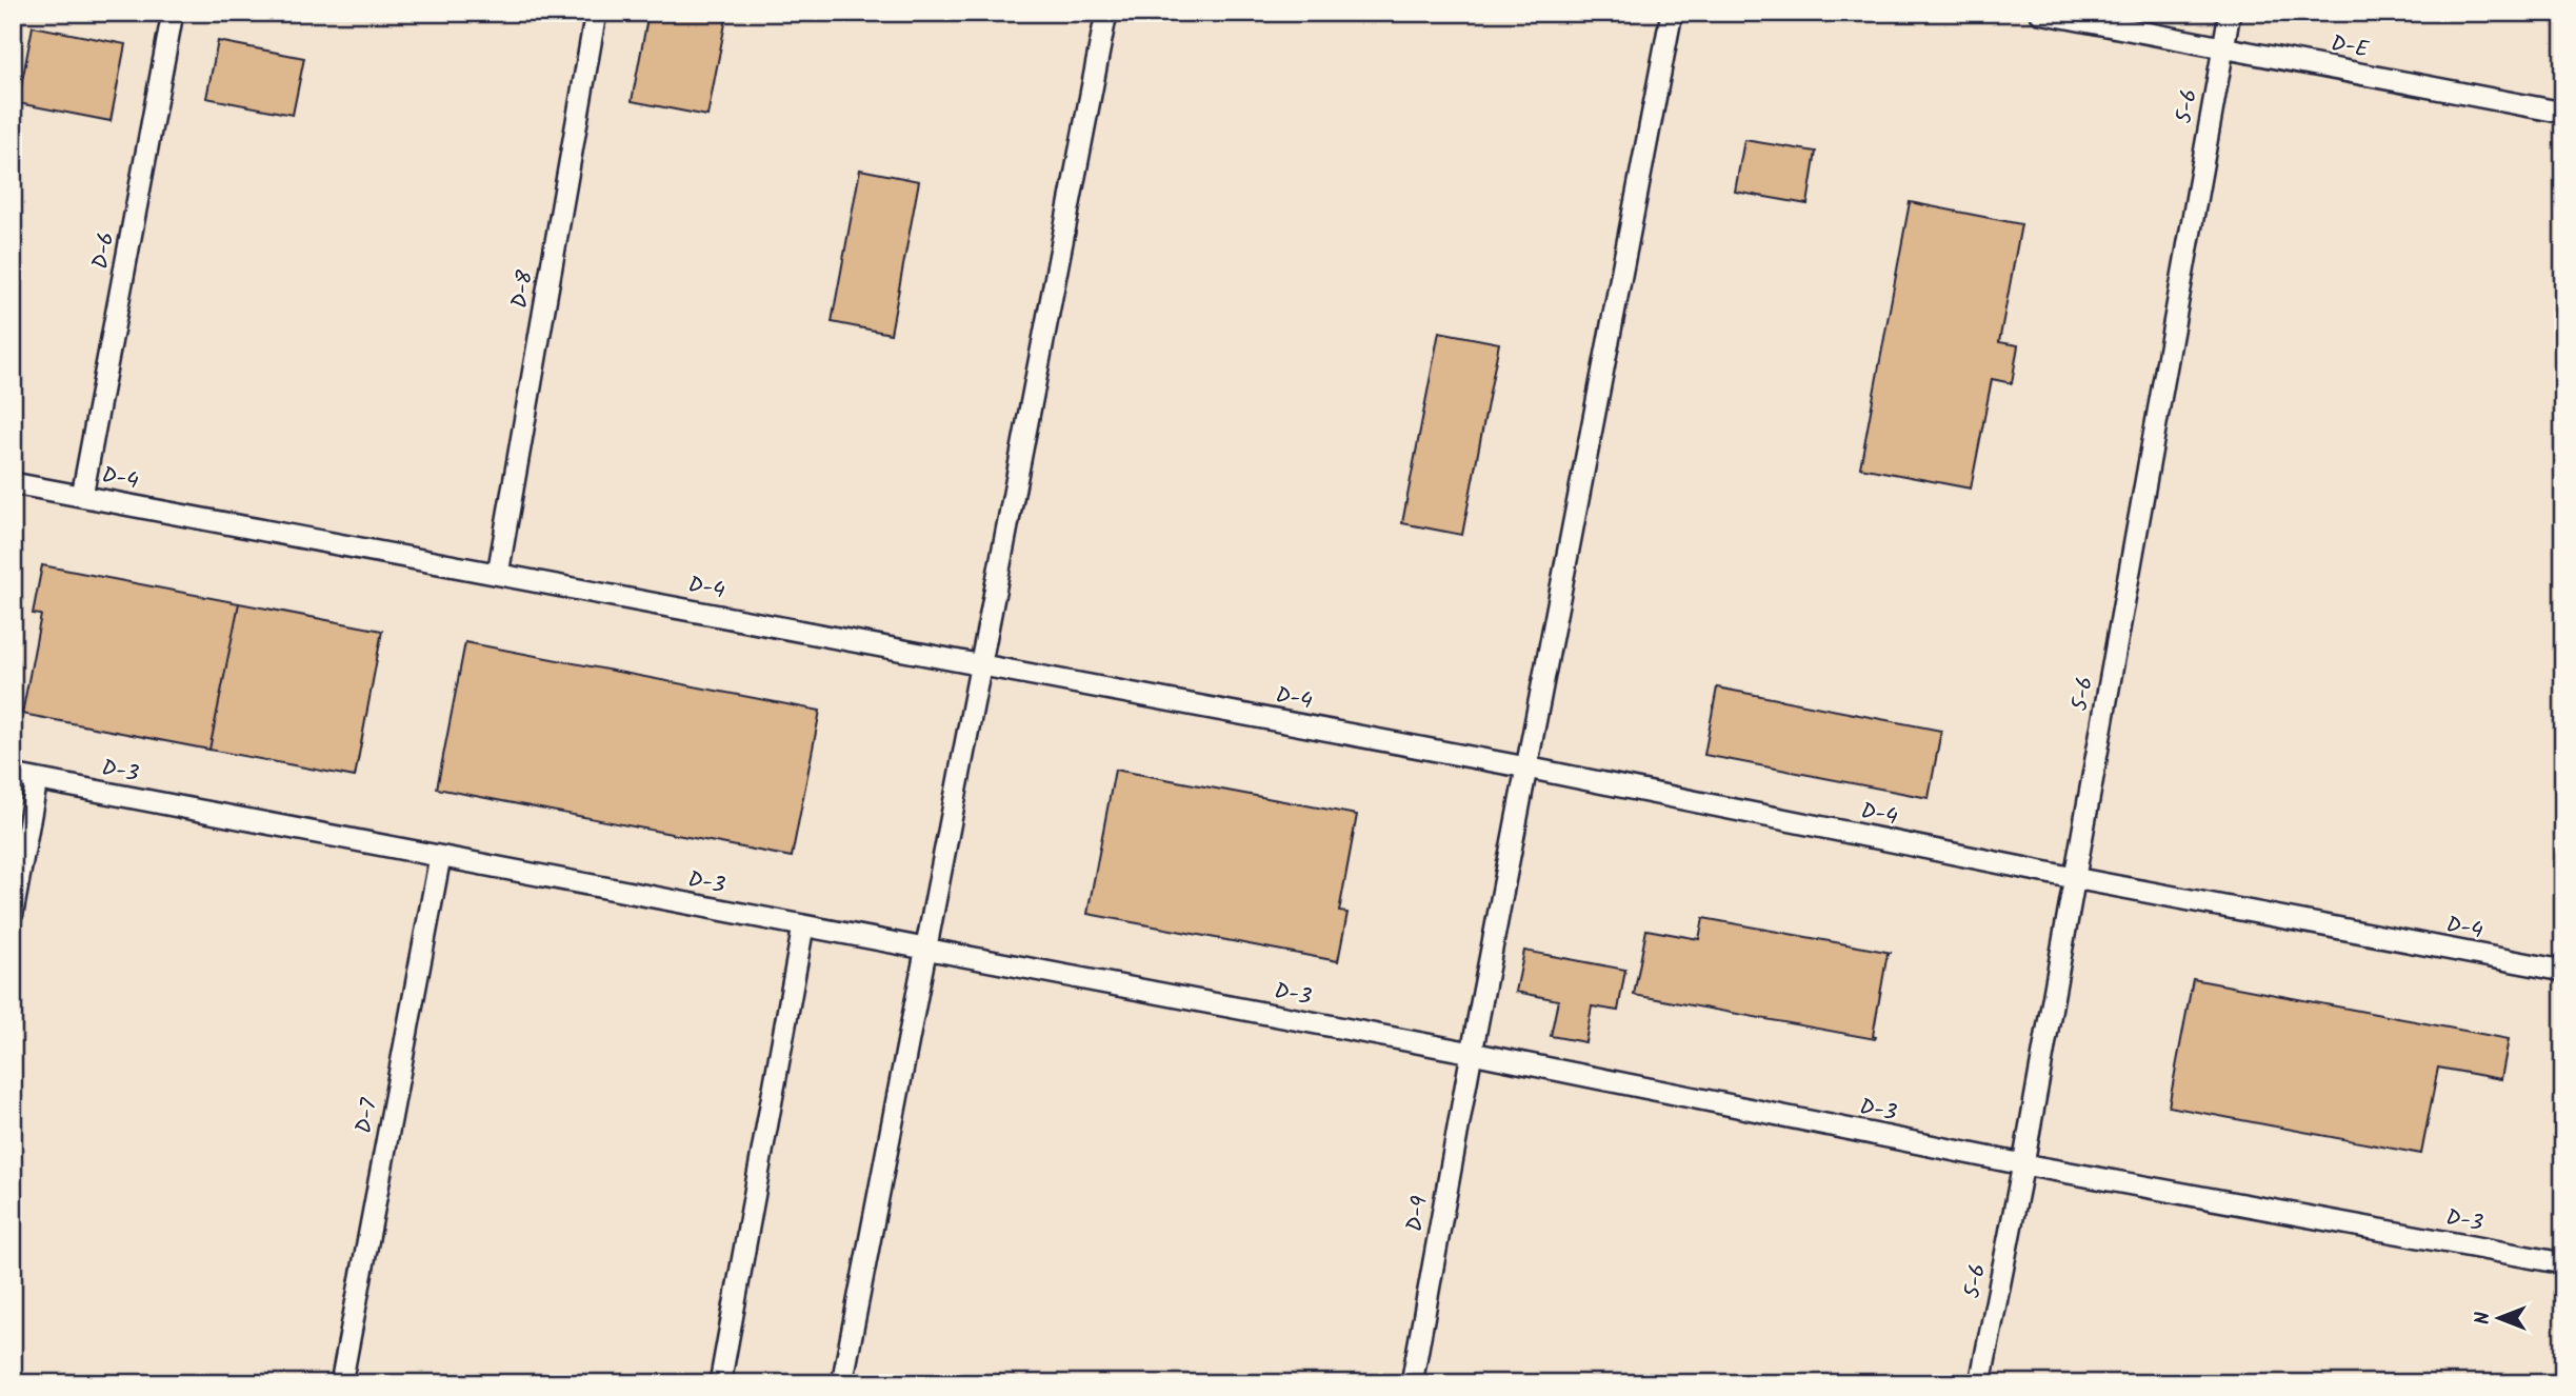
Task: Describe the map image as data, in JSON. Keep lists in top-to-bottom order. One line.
{"streets":{"lane":["D-E","5-6","D-6","D-8","D-4","D-3","D-7","D-9"]},"crossings":[["D-E","5-6"],["5-6","D-4"],["5-6","D-3"],["D-6","D-4"],["D-8","D-4"],["D-4","D-9"],["D-3","D-7"],["D-3","D-9"]],"north":"left"}
